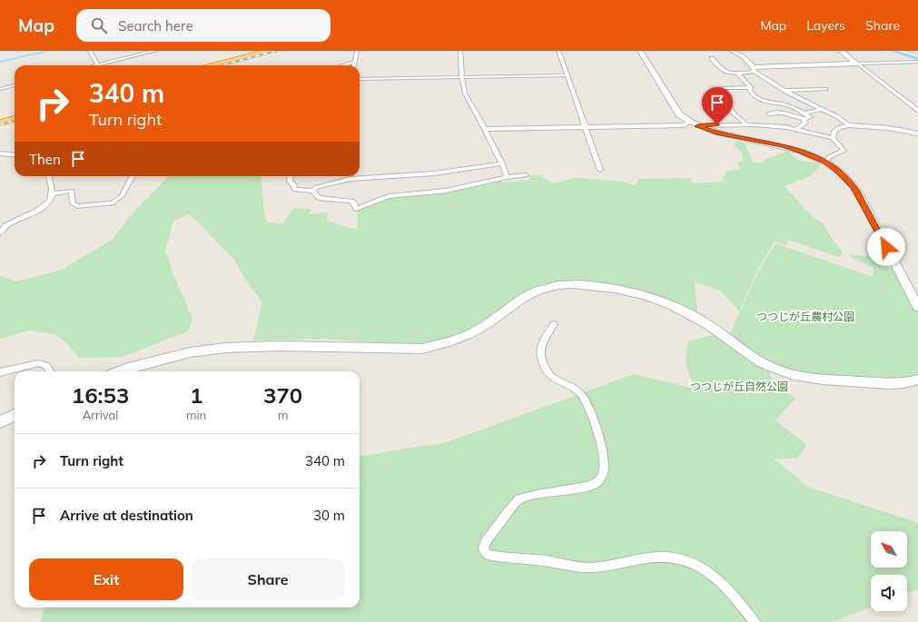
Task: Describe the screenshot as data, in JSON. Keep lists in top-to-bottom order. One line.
{"parks":["つつじが丘農村公園","つつじが丘自然公園"],"north":"top left","page":{"header":"Map","search":"Search here","nav":["Map","Layers","Share"],"turn":["340 m","Turn right"],"then":"Then","eta":["16:53","Arrival","1","min","370","m"],"list":[{"name":"Turn right","value":"340 m"},{"name":"Arrive at destination","value":"30 m"}],"buttons":["Exit","Share"]}}
